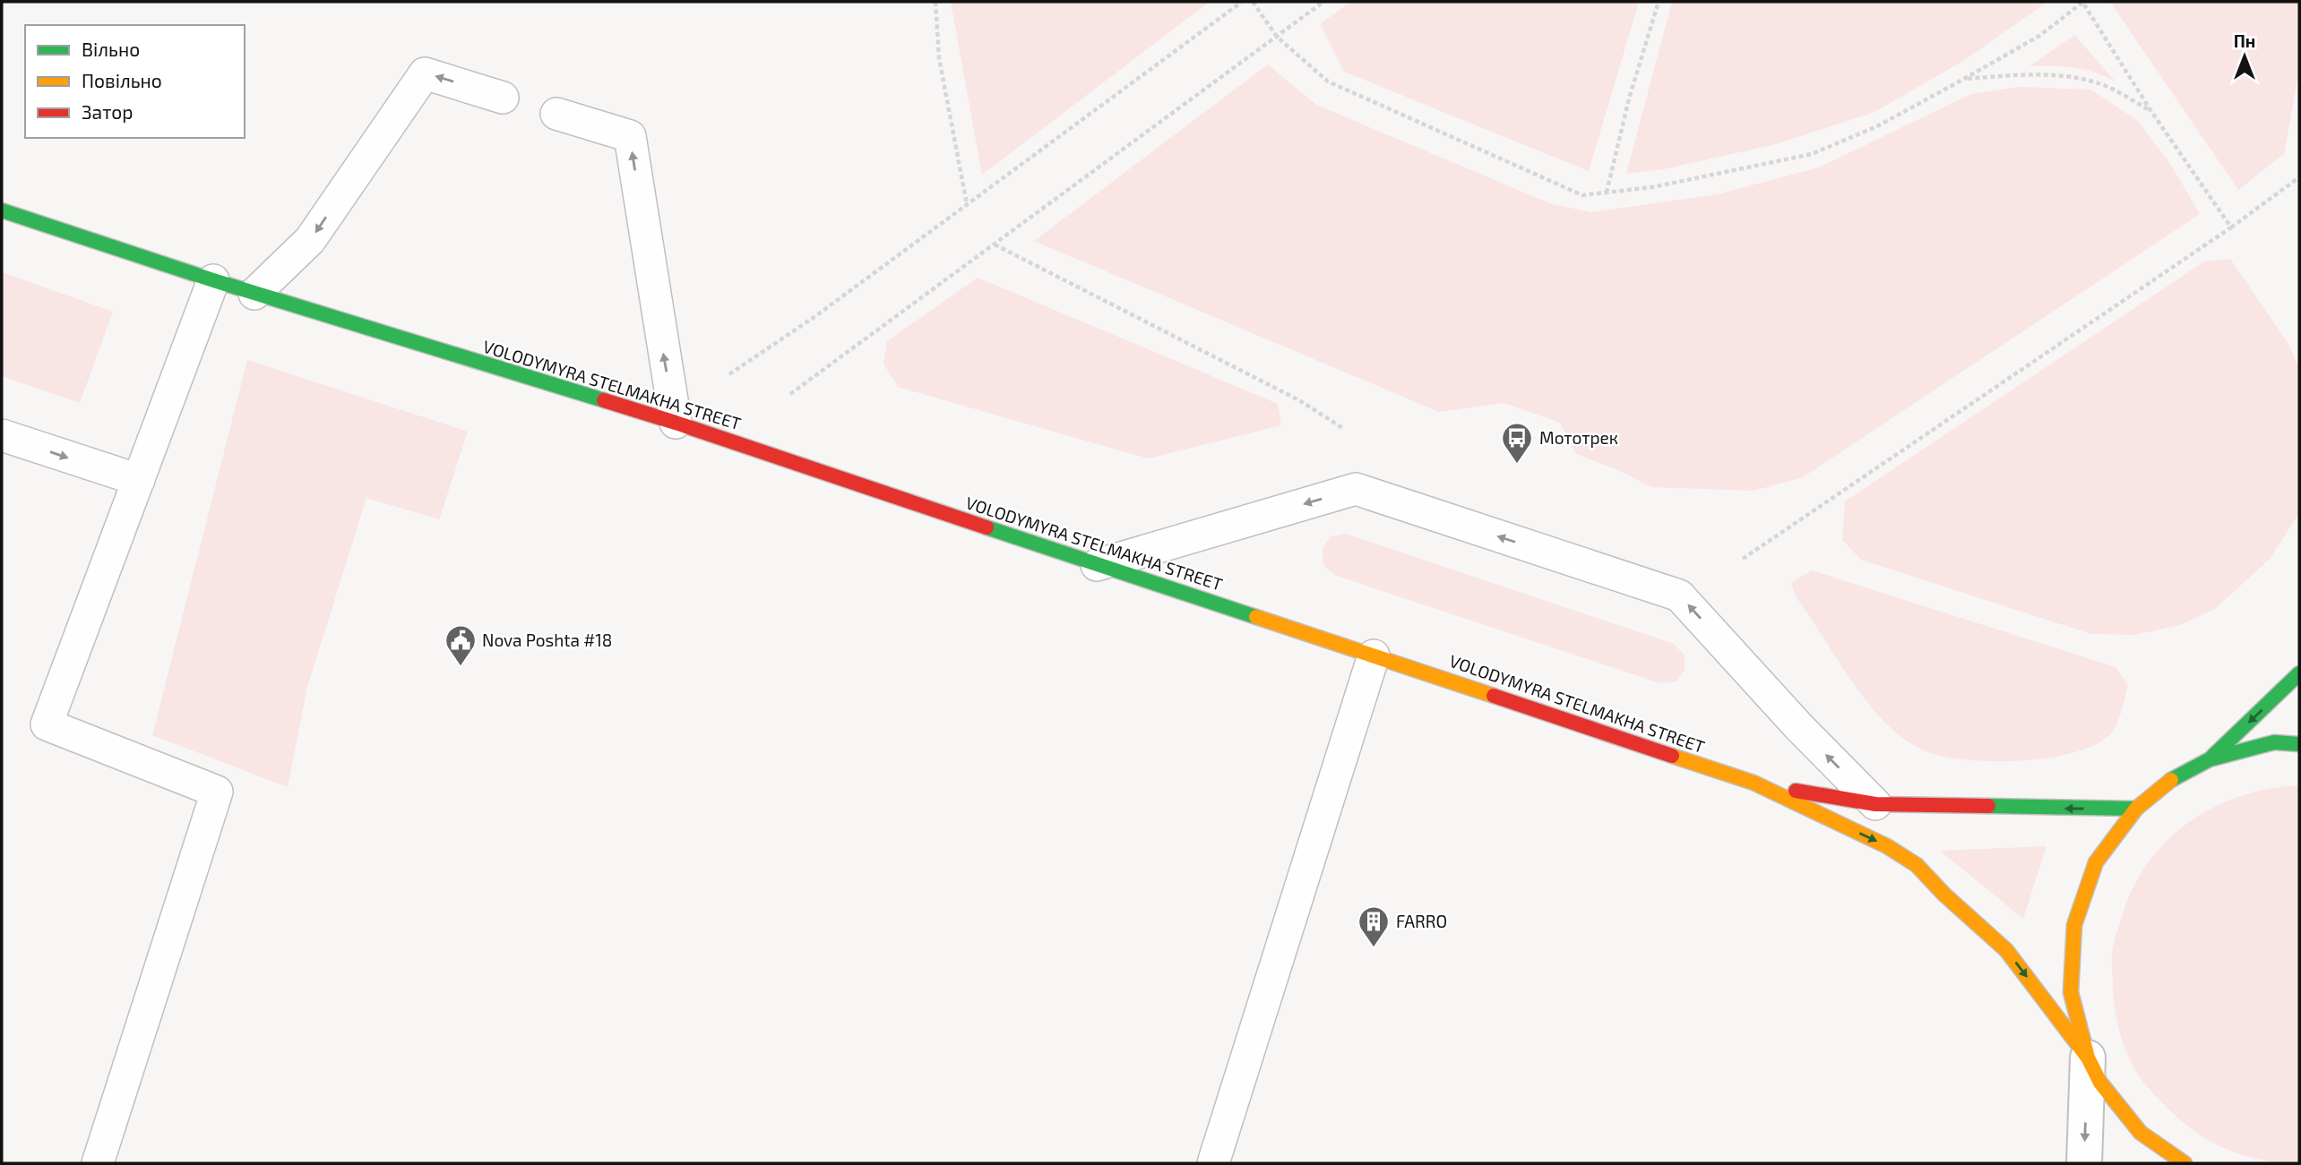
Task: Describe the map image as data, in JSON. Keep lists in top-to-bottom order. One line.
{"streets":{"main road":["VOLODYMYRA STELMAKHA STREET"]},"places":{"bus stop":["Мототрек"],"public building":["Nova Poshta #18"],"building":["FARRO"]},"legend":["Вільно","Повільно","Затор"],"north":"top"}
